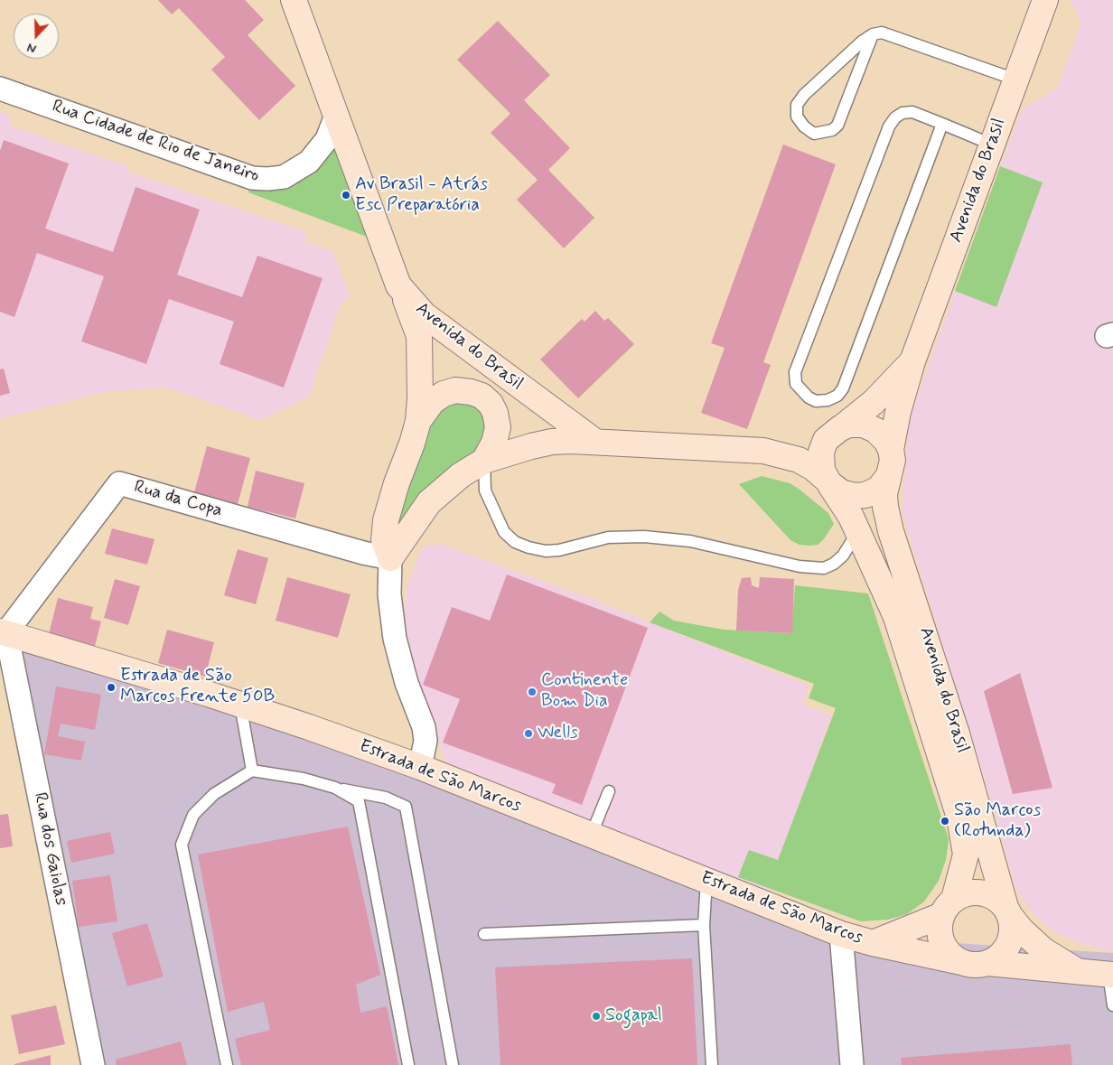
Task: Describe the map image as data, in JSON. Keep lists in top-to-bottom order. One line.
{"streets":{"street":["Rua Cidade de Rio de Janeiro","Avenida do Brasil","Rua da Copa","Estrada de São Marcos","Rua dos Gaiolas"]},"crossings":[["Rua Cidade de Rio de Janeiro","Avenida do Brasil"],["Avenida do Brasil","Estrada de São Marcos"],["Rua da Copa","Estrada de São Marcos"],["Rua da Copa","Rua dos Gaiolas"],["Estrada de São Marcos","Rua dos Gaiolas"]],"places":["Av Brasil - Atrás Esc Preparatória","Estrada de São Marcos Frente 50B","Continente Bom Dia","Wells","São Marcos (Rotunda)","Sogapal"],"north":"bottom"}
